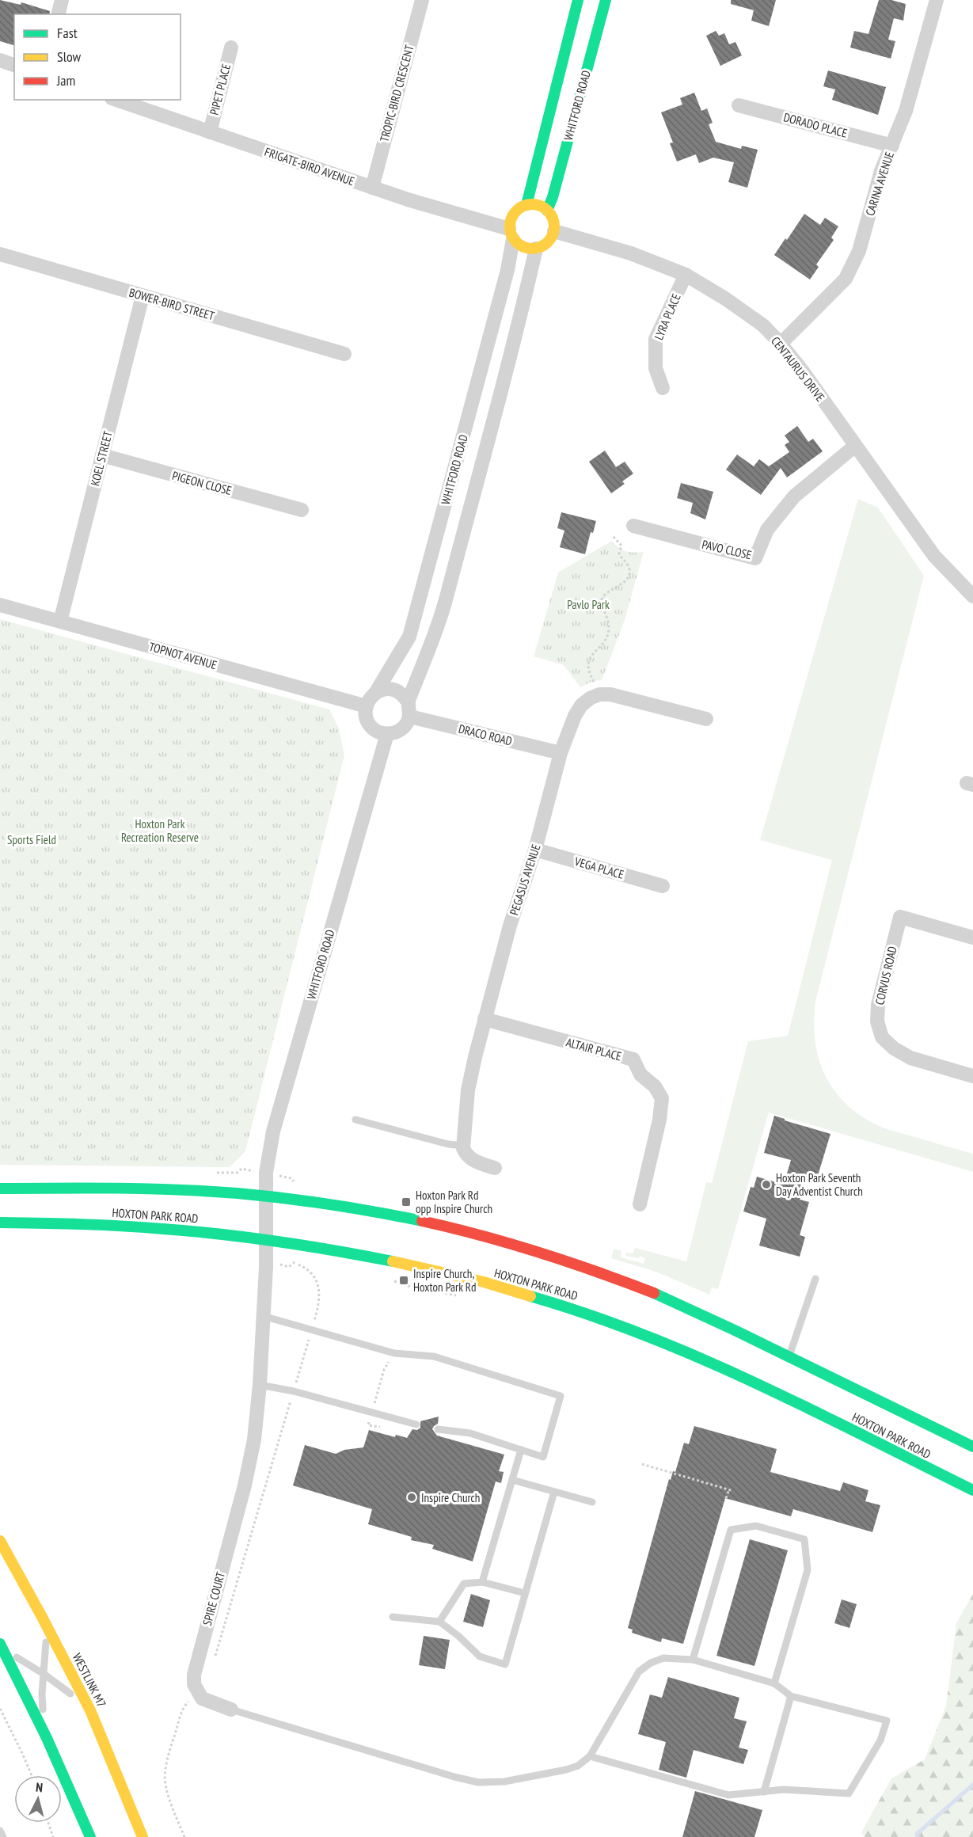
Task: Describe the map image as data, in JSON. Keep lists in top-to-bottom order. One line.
{"streets":{"main road":["WHITFORD ROAD","HOXTON PARK ROAD","WESTLINK M7"],"street":["PIPET PLACE","TROPIC-BIRD CRESCENT","DORADO PLACE","FRIGATE-BIRD AVENUE","CARINA AVENUE","BOWER-BIRD STREET","LYRA PLACE","CENTAURUS DRIVE","KOEL STREET","PIGEON CLOSE","PAVO CLOSE","TOPNOT AVENUE","DRACO ROAD","VEGA PLACE","PEGASUS AVENUE","CORVUS ROAD","ALTAIR PLACE","SPIRE COURT"]},"crossings":[["PIPET PLACE","FRIGATE-BIRD AVENUE"],["TROPIC-BIRD CRESCENT","FRIGATE-BIRD AVENUE"],["WHITFORD ROAD","FRIGATE-BIRD AVENUE"],["WHITFORD ROAD","CENTAURUS DRIVE"],["WHITFORD ROAD","TOPNOT AVENUE"],["WHITFORD ROAD","DRACO ROAD"],["WHITFORD ROAD","HOXTON PARK ROAD"],["WHITFORD ROAD","SPIRE COURT"],["DORADO PLACE","CARINA AVENUE"],["FRIGATE-BIRD AVENUE","CENTAURUS DRIVE"],["CARINA AVENUE","CENTAURUS DRIVE"],["BOWER-BIRD STREET","KOEL STREET"],["LYRA PLACE","CENTAURUS DRIVE"],["CENTAURUS DRIVE","PAVO CLOSE"],["KOEL STREET","PIGEON CLOSE"],["KOEL STREET","TOPNOT AVENUE"],["TOPNOT AVENUE","DRACO ROAD"],["DRACO ROAD","PEGASUS AVENUE"],["VEGA PLACE","PEGASUS AVENUE"],["PEGASUS AVENUE","ALTAIR PLACE"],["HOXTON PARK ROAD","SPIRE COURT"]],"parks":["Pavlo Park","Hoxton Park Recreation Reserve","Sports Field"],"places":{"other":["Hoxton Park Seventh Day Adventist Church","Inspire Church"],"transit":["Hoxton Park Rd opp Inspire Church","Inspire Church, Hoxton Park Rd"]},"legend":["Fast","Slow","Jam"],"north":"top"}
